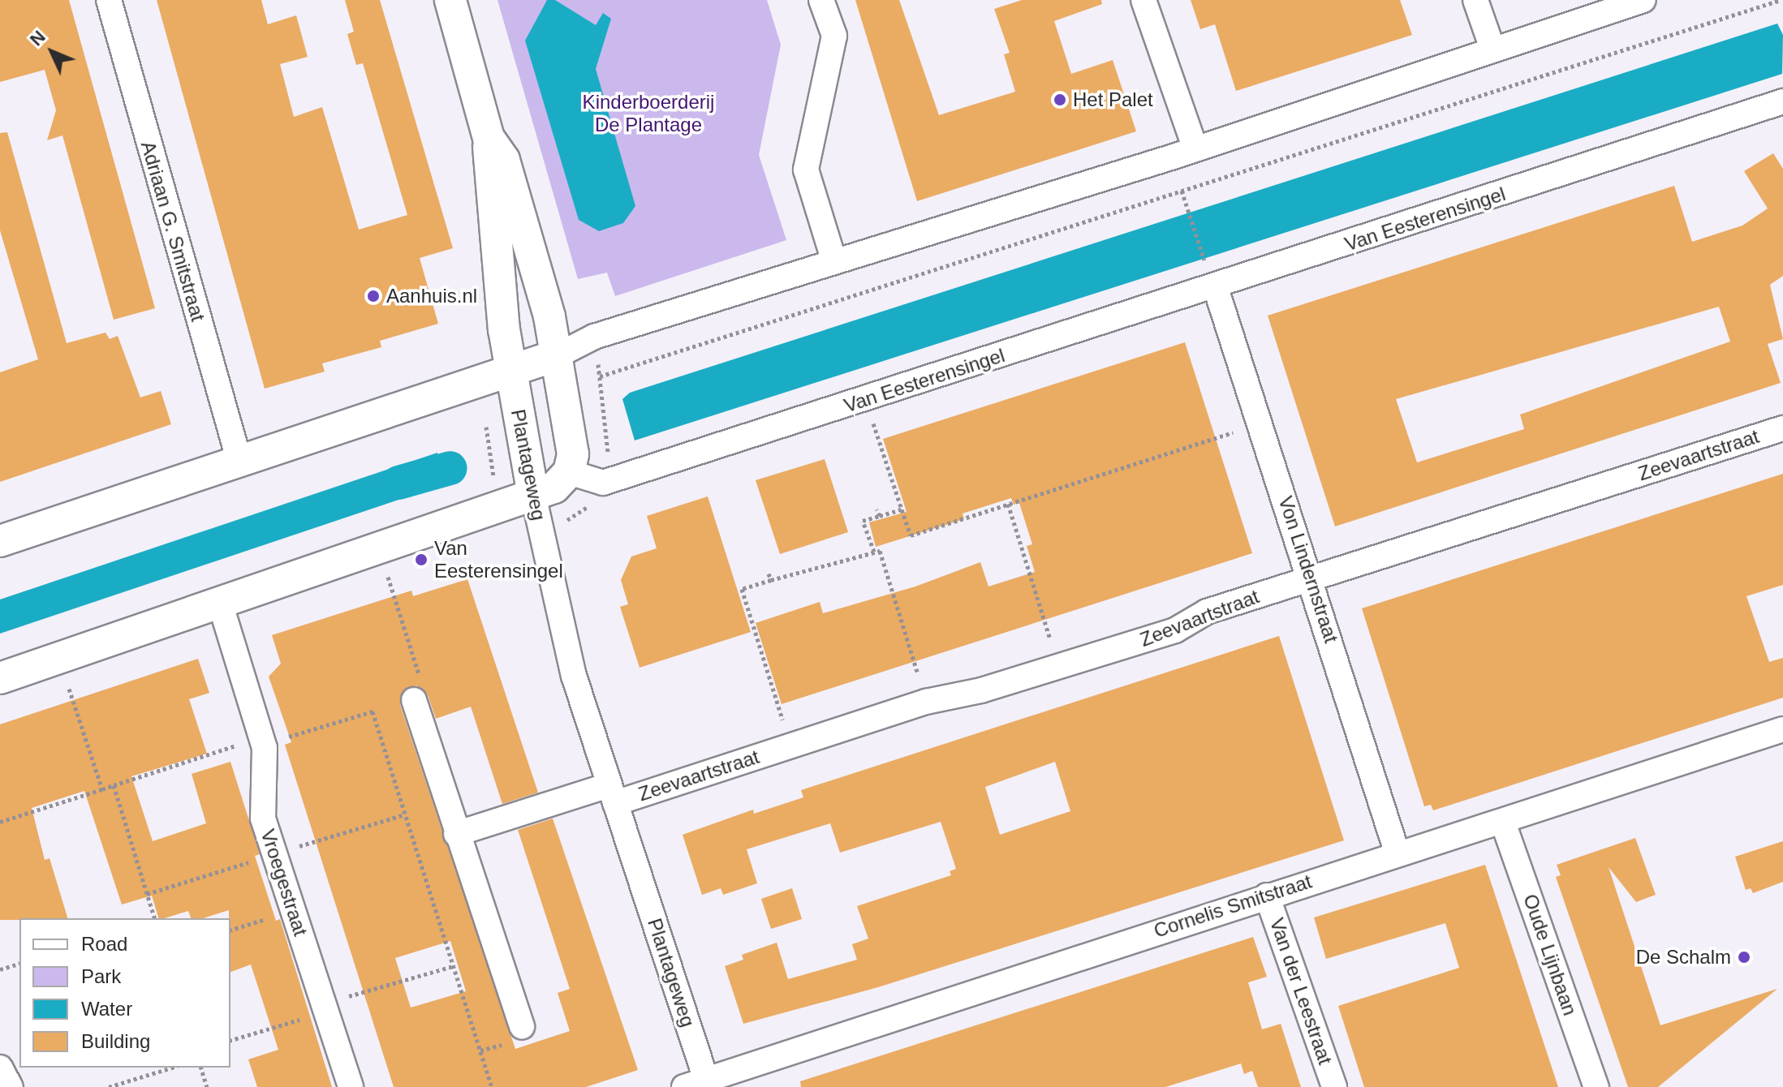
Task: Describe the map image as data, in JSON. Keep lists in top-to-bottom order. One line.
{"streets":{"street":["Van Eesterensingel","Adriaan G. Smitstraat","Zeevaartstraat","Plantageweg","Von Lindernstraat","Vroegestraat","Cornelis Smitstraat","Oude Lijnbaan","Van der Leestraat"]},"crossings":[["Van Eesterensingel","Plantageweg"],["Van Eesterensingel","Von Lindernstraat"],["Zeevaartstraat","Plantageweg"],["Zeevaartstraat","Von Lindernstraat"],["Plantageweg","Cornelis Smitstraat"],["Von Lindernstraat","Cornelis Smitstraat"],["Cornelis Smitstraat","Oude Lijnbaan"],["Cornelis Smitstraat","Van der Leestraat"]],"parks":["Kinderboerderij De Plantage"],"places":["Het Palet","Aanhuis.nl","Van Eesterensingel","De Schalm"],"legend":["Road","Park","Water","Building"],"north":"top left"}
